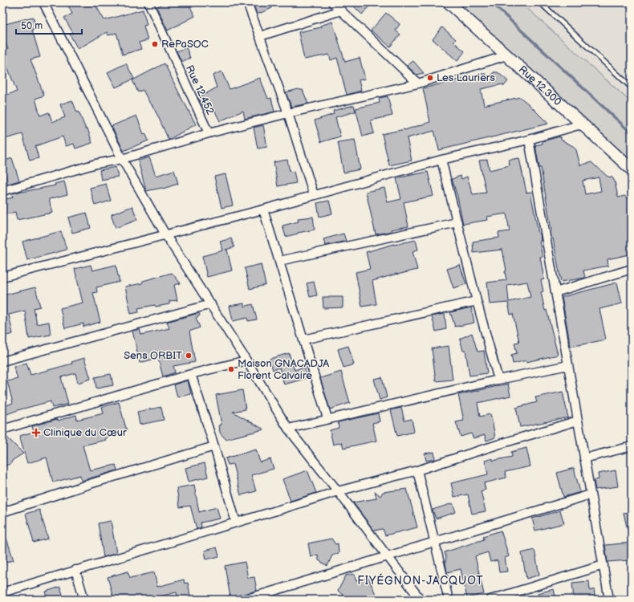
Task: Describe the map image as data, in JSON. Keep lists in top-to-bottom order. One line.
{"streets":{"street":["Rue 12.300","Rue 12.452"]},"districts":["FIYÉGNON-JACQUOT"],"places":{"other":["RePaSOC","Les Lauriers","Sens ORBIT","Maison GNACADJA Florent Calvaire"],"health":["Clinique du Cœur"]},"scale_bar":"50 m"}
